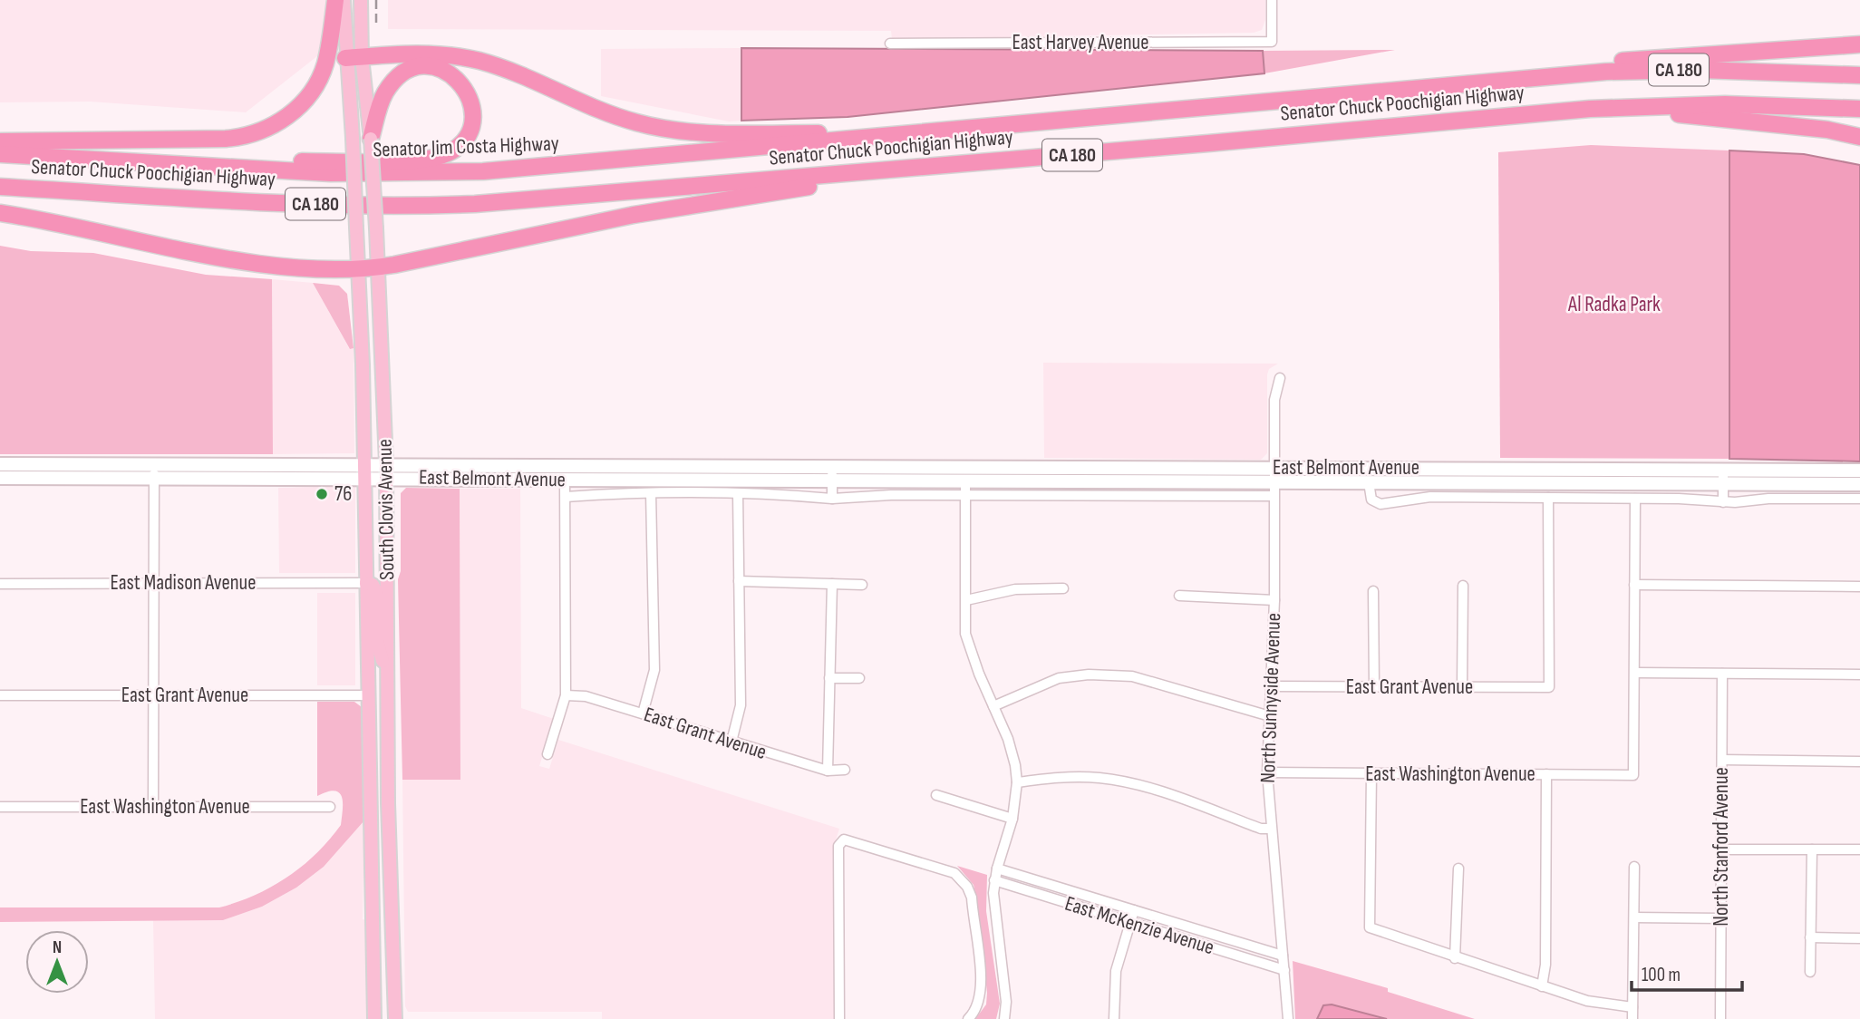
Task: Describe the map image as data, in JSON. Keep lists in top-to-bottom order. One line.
{"streets":{"highway":["CA 180","Senator Chuck Poochigian Highway","Senator Jim Costa Highway"],"main road":["South Clovis Avenue"],"street":["East Harvey Avenue","East Belmont Avenue","East Madison Avenue","East Grant Avenue","North Sunnyside Avenue","East Washington Avenue","North Stanford Avenue","East McKenzie Avenue"]},"crossings":[["Senator Chuck Poochigian Highway","Senator Jim Costa Highway"],["East Belmont Avenue","South Clovis Avenue"],["East Belmont Avenue","East Grant Avenue"],["East Belmont Avenue","North Sunnyside Avenue"],["South Clovis Avenue","East Madison Avenue"],["South Clovis Avenue","East Grant Avenue"],["East Grant Avenue","North Sunnyside Avenue"],["North Sunnyside Avenue","East Washington Avenue"],["North Sunnyside Avenue","East McKenzie Avenue"]],"parks":["Al Radka Park"],"places":["76"],"scale_bar":"100 m","north":"top"}
